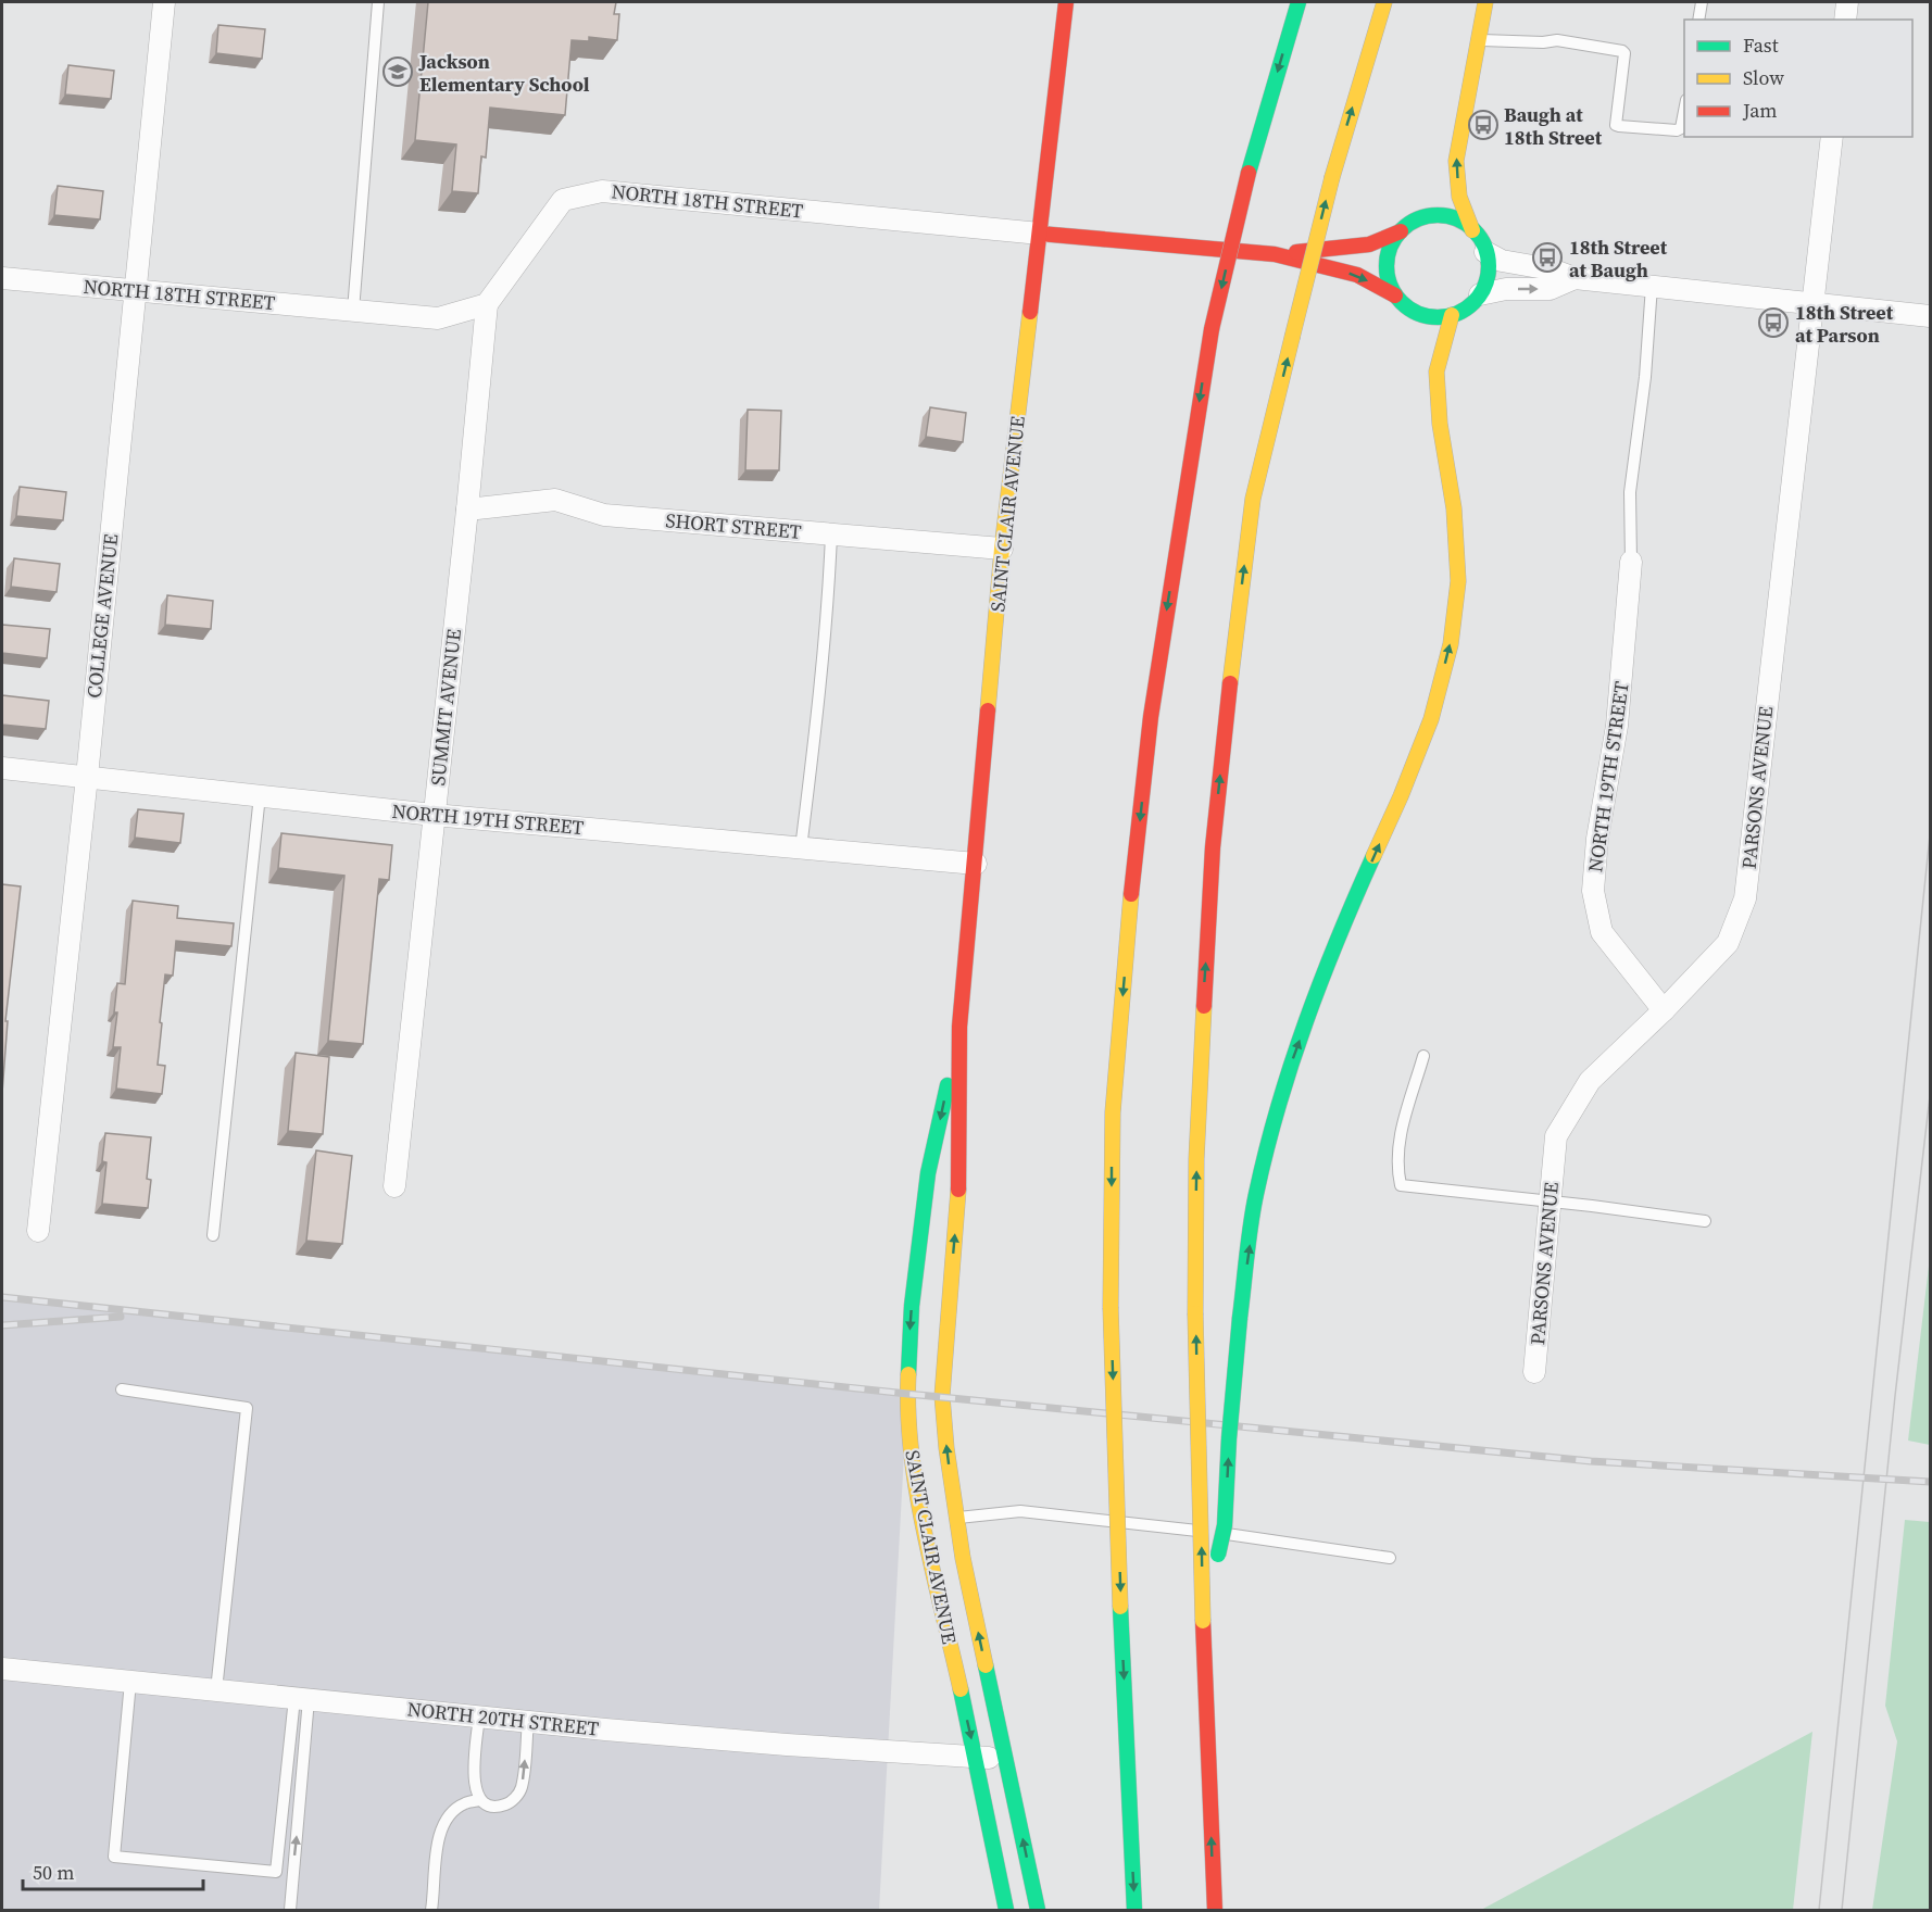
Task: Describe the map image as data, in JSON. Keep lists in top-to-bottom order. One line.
{"streets":{"main road":["NORTH 18TH STREET","SAINT CLAIR AVENUE"],"street":["SHORT STREET","COLLEGE AVENUE","SUMMIT AVENUE","NORTH 19TH STREET","PARSONS AVENUE","NORTH 20TH STREET"]},"crossings":[["NORTH 18TH STREET","SAINT CLAIR AVENUE"],["NORTH 18TH STREET","COLLEGE AVENUE"],["NORTH 18TH STREET","SUMMIT AVENUE"],["SAINT CLAIR AVENUE","SHORT STREET"],["SAINT CLAIR AVENUE","NORTH 19TH STREET"],["SAINT CLAIR AVENUE","NORTH 20TH STREET"],["SHORT STREET","SUMMIT AVENUE"],["COLLEGE AVENUE","NORTH 19TH STREET"],["SUMMIT AVENUE","NORTH 19TH STREET"],["NORTH 19TH STREET","PARSONS AVENUE"]],"places":{"school or university":["Jackson Elementary School"],"bus stop":["Baugh at 18th Street","18th Street at Baugh","18th Street at Parson"]},"legend":["Fast","Slow","Jam"],"scale_bar":"50 m"}
